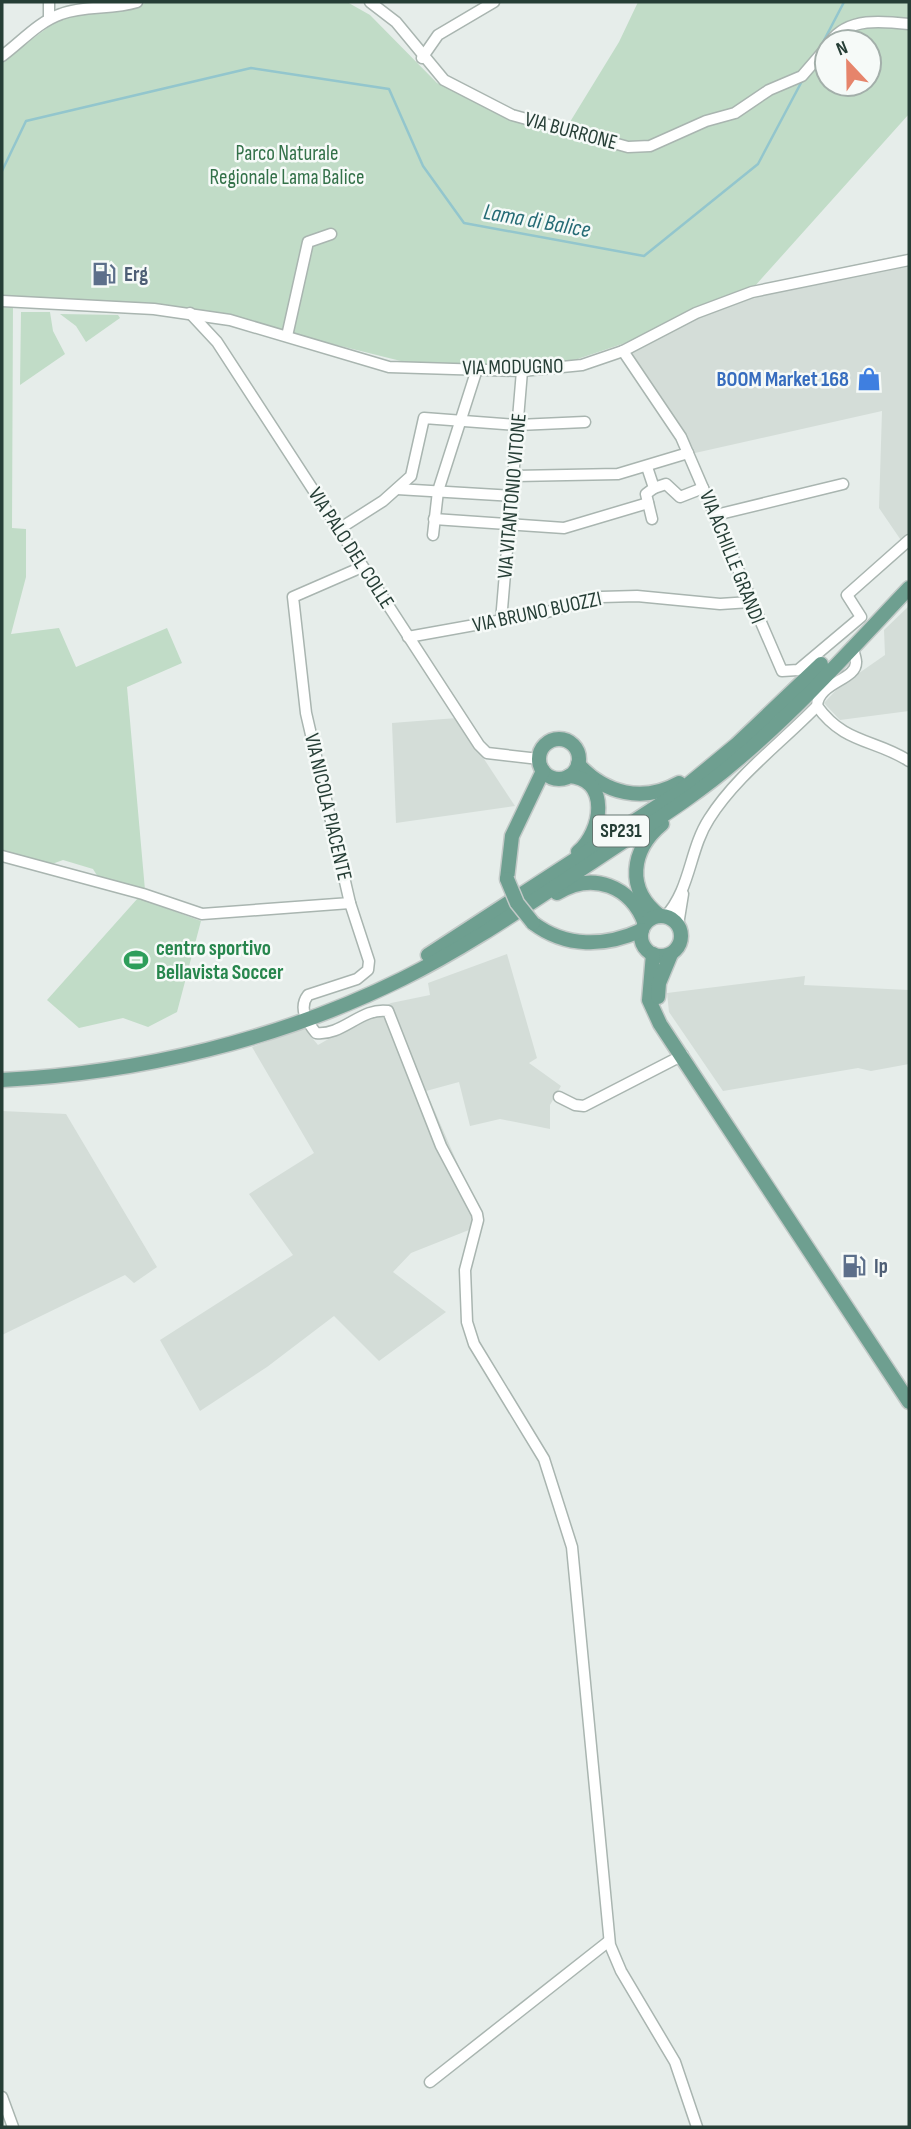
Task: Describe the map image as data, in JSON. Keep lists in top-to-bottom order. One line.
{"streets":{"main road":["SP231"],"street":["VIA BURRONE","VIA MODUGNO","VIA VITANTONIO VITONE","VIA PALO DEL COLLE","VIA ACHILLE GRANDI","VIA BRUNO BUOZZI","VIA NICOLA PIACENTE"]},"crossings":[["VIA MODUGNO","VIA VITANTONIO VITONE"],["VIA MODUGNO","VIA PALO DEL COLLE"],["VIA MODUGNO","VIA ACHILLE GRANDI"],["VIA VITANTONIO VITONE","VIA BRUNO BUOZZI"],["VIA PALO DEL COLLE","VIA BRUNO BUOZZI"],["VIA PALO DEL COLLE","VIA NICOLA PIACENTE"],["VIA ACHILLE GRANDI","VIA BRUNO BUOZZI"]],"water":["Lama di Balice"],"parks":["Parco Naturale Regionale Lama Balice"],"places":{"fuel station":["Erg","Ip"],"shop":["BOOM Market 168"],"sports":["centro sportivo Bellavista Soccer"]},"north":"top"}
